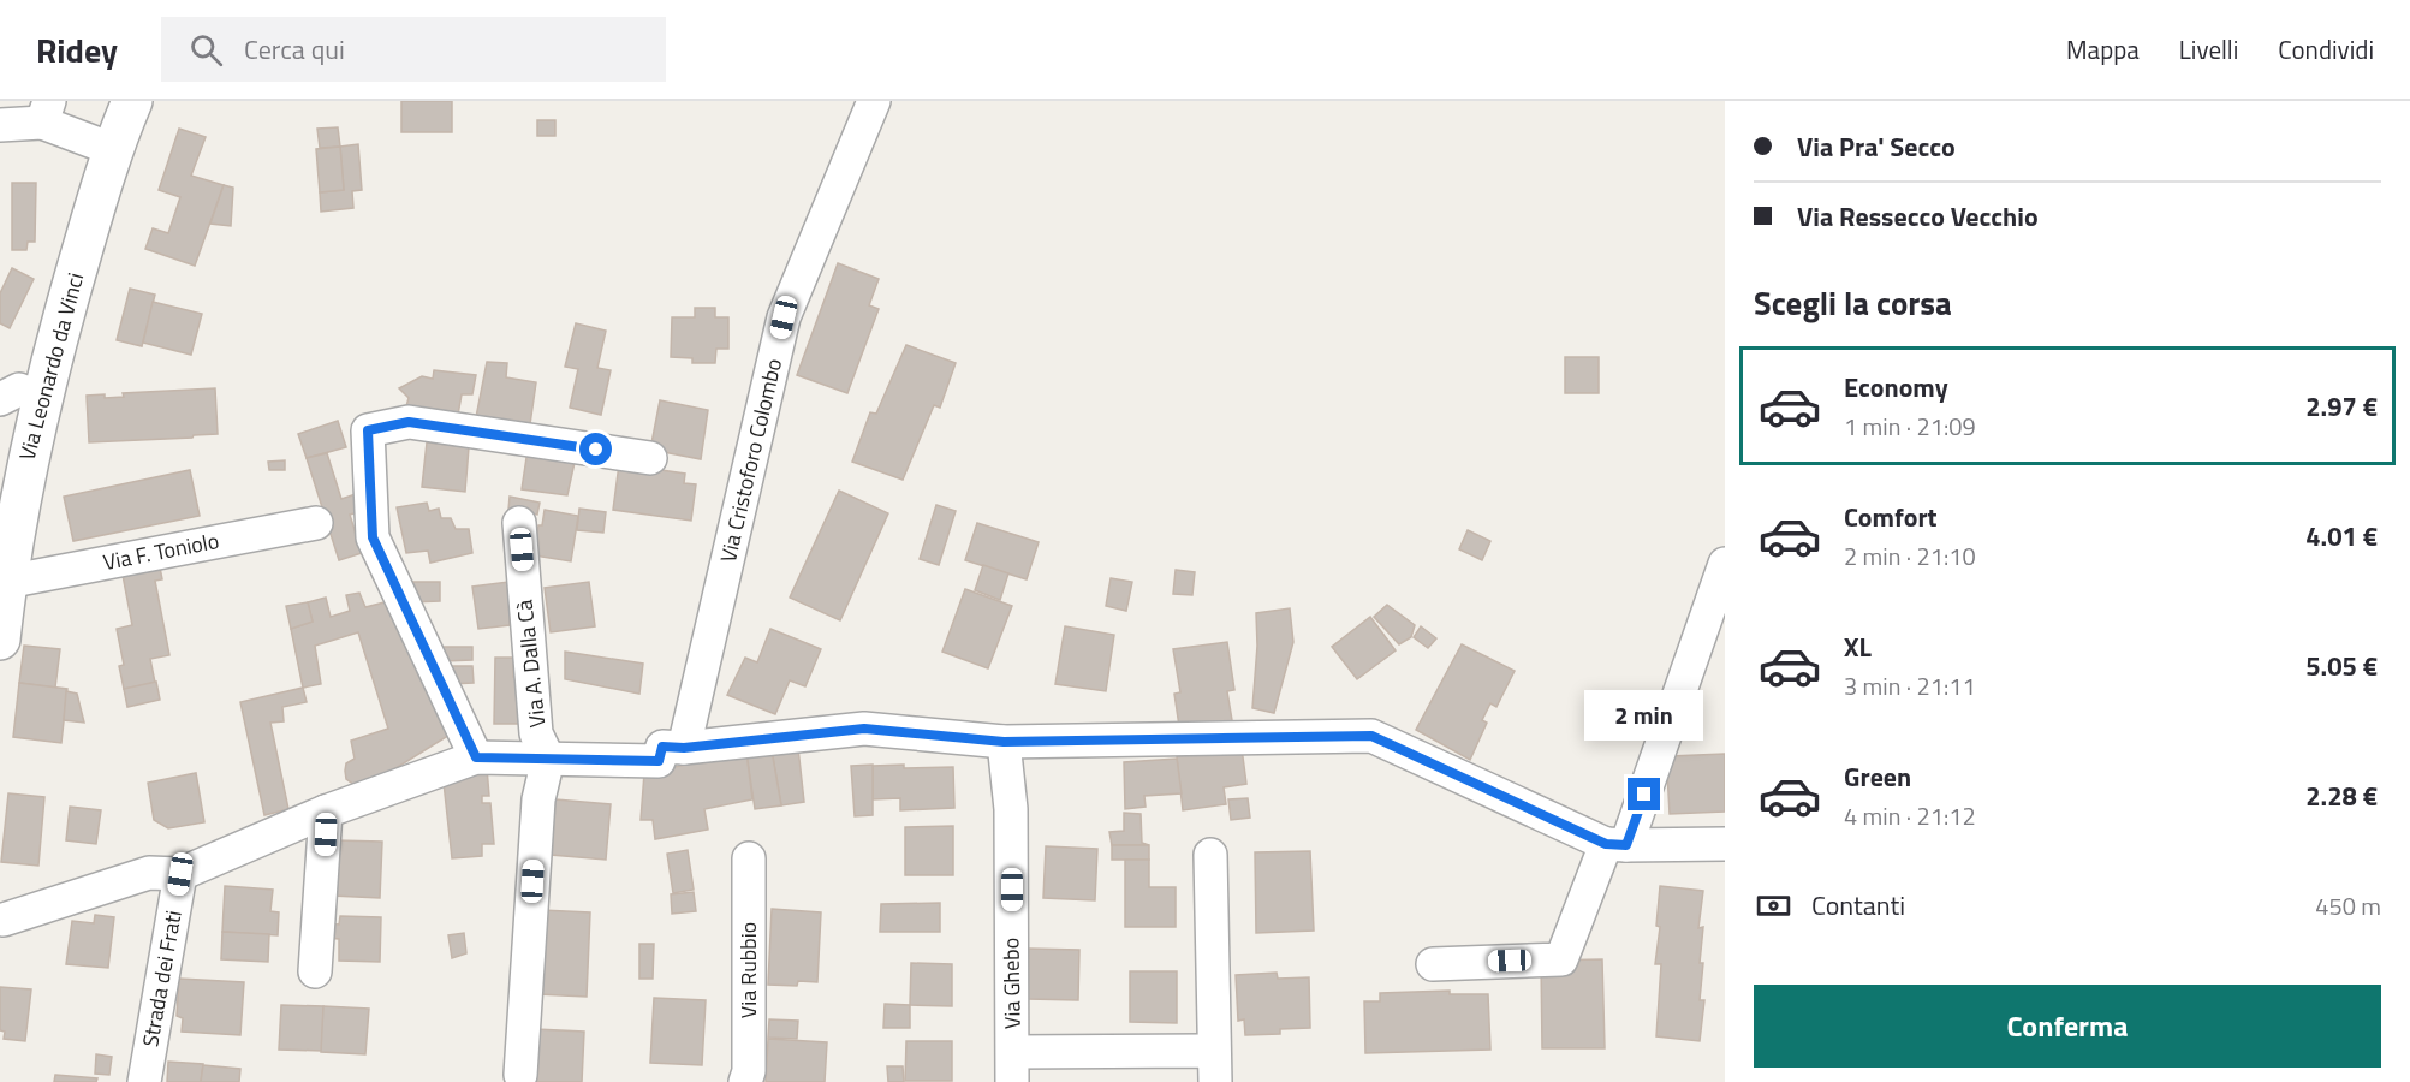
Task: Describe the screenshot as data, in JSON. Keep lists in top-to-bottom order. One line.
{"streets":{"street":["Via Leonardo da Vinci","Via Cristoforo Colombo","Via F. Toniolo","Via A. Dalla Cà","Via Rubbio","Strada dei Frati","Via Ghebo"]},"crossings":[["Via Leonardo da Vinci","Via F. Toniolo"]],"page":{"header":"Ridey","search":"Cerca qui","nav":["Mappa","Livelli","Condividi"],"banner":["Via Pra' Secco","Via Ressecco Vecchio"],"heading":"Scegli la corsa","list":[{"name":"Economy","note":"1 min · 21:09","value":"2.97 €"},{"name":"Comfort","note":"2 min · 21:10","value":"4.01 €"},{"name":"XL","note":"3 min · 21:11","value":"5.05 €"},{"name":"Green","note":"4 min · 21:12","value":"2.28 €"}],"bubble":"2 min","pay":["Contanti","450 m"],"buttons":"Conferma"}}
